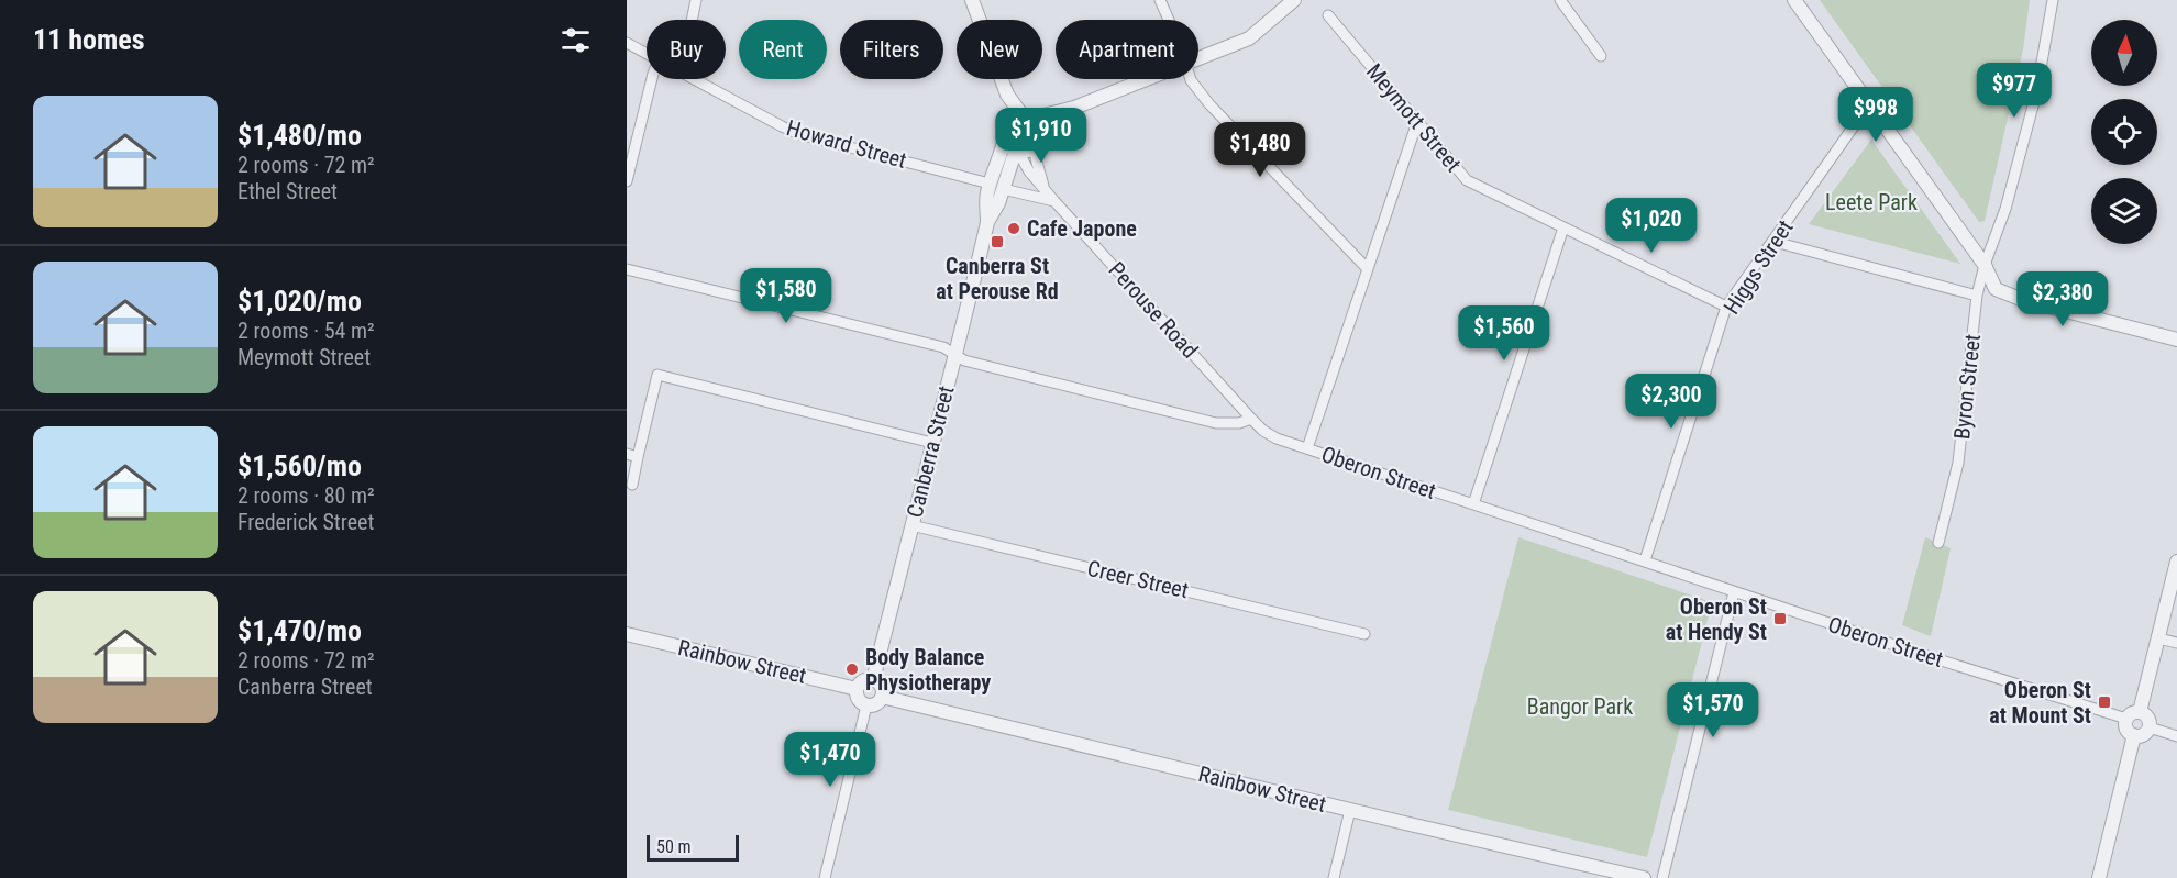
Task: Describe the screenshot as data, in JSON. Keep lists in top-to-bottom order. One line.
{"streets":{"street":["Meymott Street","Howard Street","Higgs Street","Perouse Road","Byron Street","Canberra Street","Oberon Street","Creer Street","Rainbow Street"]},"crossings":[["Meymott Street","Higgs Street"],["Howard Street","Canberra Street"],["Higgs Street","Oberon Street"],["Perouse Road","Canberra Street"],["Perouse Road","Oberon Street"],["Canberra Street","Creer Street"],["Canberra Street","Rainbow Street"]],"parks":["Leete Park","Bangor Park"],"places":{"other":["Cafe Japone","Body Balance Physiotherapy"],"transit":["Canberra St at Perouse Rd","Oberon St at Hendy St","Oberon St at Mount St"]},"scale_bar":"50 m","north":"top","page":{"heading":"11 homes","chip":["Buy","Rent","Filters","New","Apartment"],"price":["$977","$998","$1,910","$1,480","$1,020","$1,580","$2,380","$1,560","$2,300","$1,570","$1,470"],"list":[{"name":"$1,480/mo","note":"2 rooms · 72 m² · Ethel Street"},{"name":"$1,020/mo","note":"2 rooms · 54 m² · Meymott Street"},{"name":"$1,560/mo","note":"2 rooms · 80 m² · Frederick Street"},{"name":"$1,470/mo","note":"2 rooms · 72 m² · Canberra Street"}],"scale":"50 m"}}
